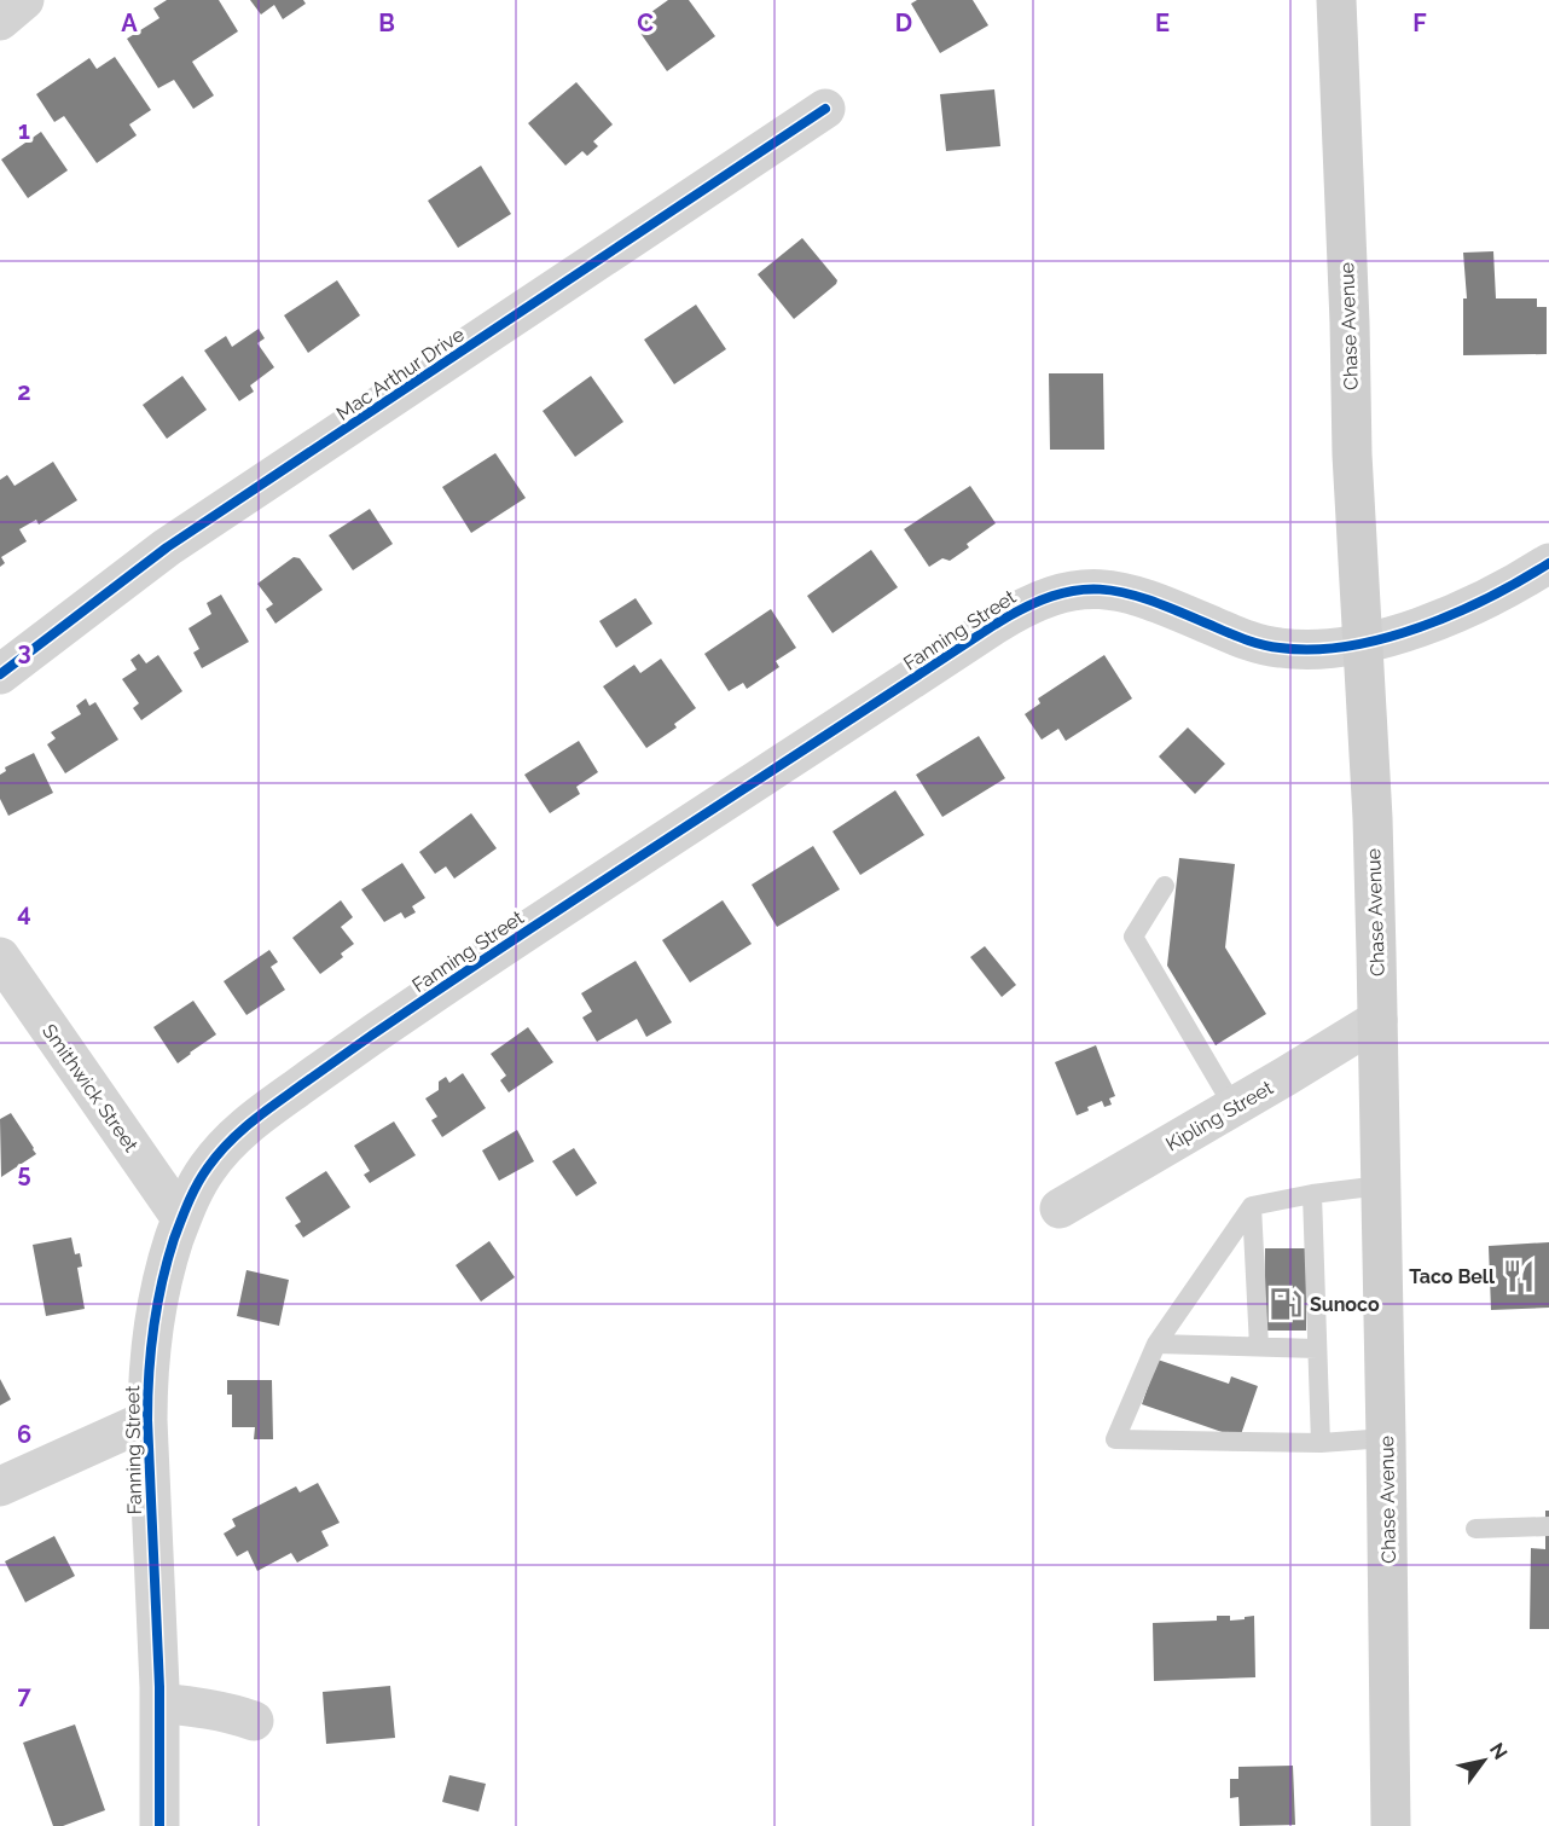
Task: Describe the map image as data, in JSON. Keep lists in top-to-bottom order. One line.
{"streets":{"main road":["Chase Avenue"],"street":["Mac Arthur Drive","Fanning Street","Smithwick Street","Kipling Street"]},"crossings":[["Chase Avenue","Fanning Street"],["Chase Avenue","Kipling Street"],["Fanning Street","Smithwick Street"]],"places":{"restaurant":["Taco Bell"],"fuel station":["Sunoco"]},"north":"top right","grid":{"columns":["A","B","C","D","E","F"],"rows":["1","2","3","4","5","6","7"]}}
